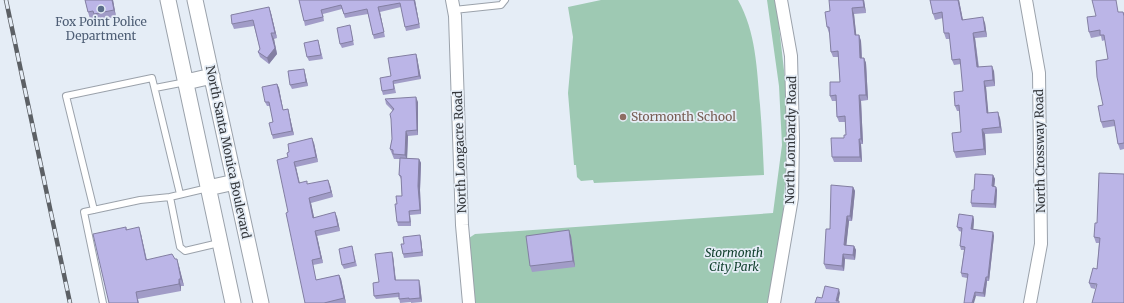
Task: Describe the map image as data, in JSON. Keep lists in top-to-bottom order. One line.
{"streets":{"street":["North Lombardy Road","North Crossway Road","North Santa Monica Boulevard","North Longacre Road"]},"parks":["Stormonth City Park"],"places":["Fox Point Police Department","Stormonth School"]}
